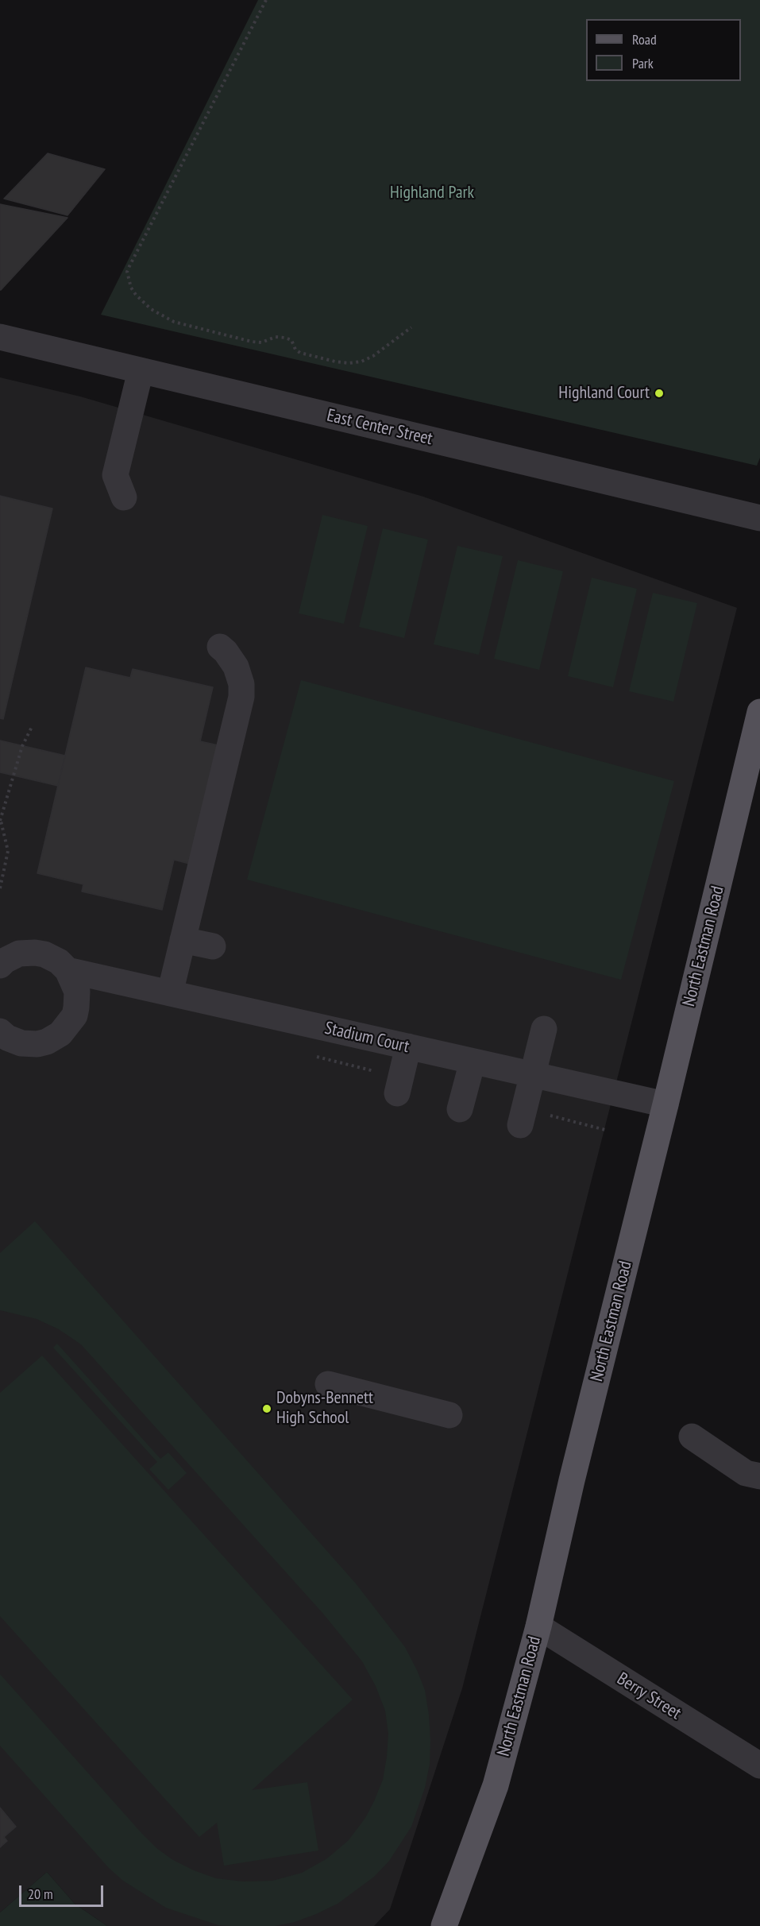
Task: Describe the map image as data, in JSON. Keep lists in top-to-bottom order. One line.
{"streets":{"main road":["North Eastman Road"],"street":["East Center Street","Stadium Court","Berry Street"]},"crossings":[["North Eastman Road","Stadium Court"],["North Eastman Road","Berry Street"]],"parks":["Highland Park"],"places":["Highland Court","Dobyns-Bennett High School"],"legend":["Road","Park"],"scale_bar":"20 m"}
